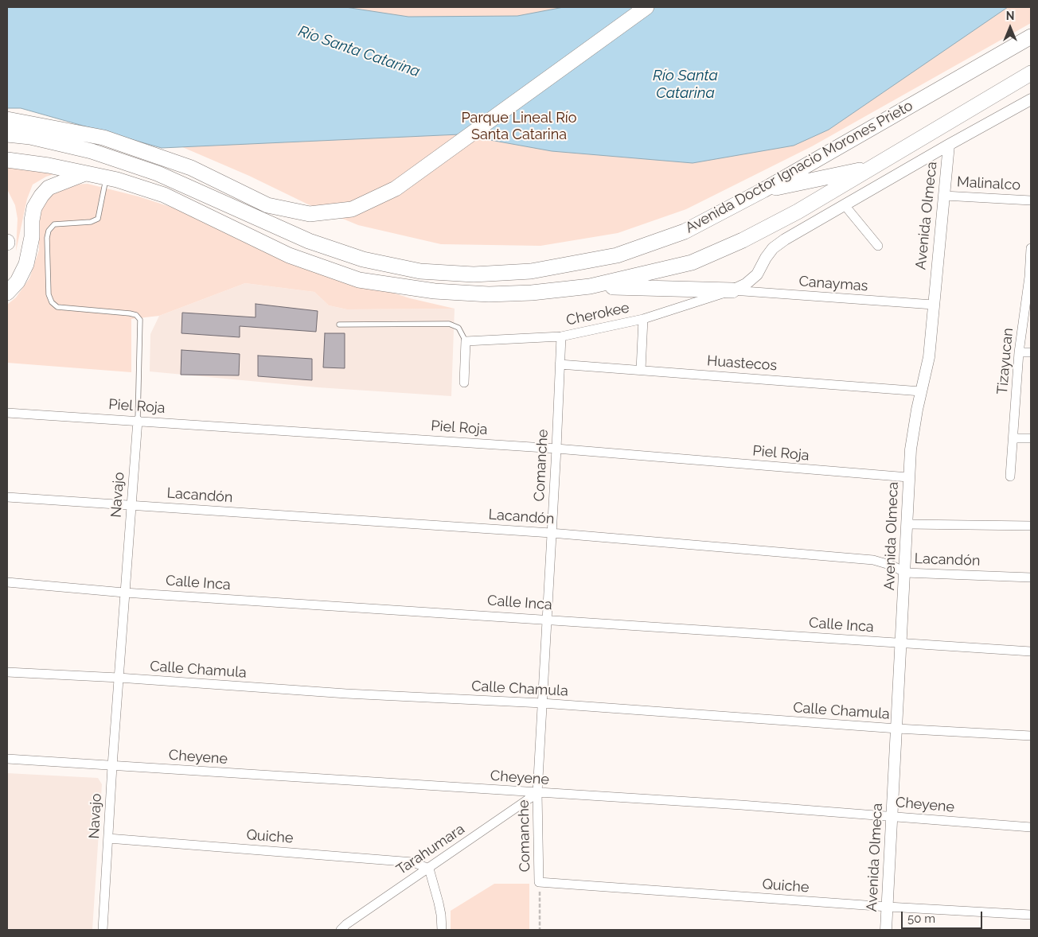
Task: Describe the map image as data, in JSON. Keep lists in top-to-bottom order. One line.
{"streets":{"highway":["Avenida Doctor Ignacio Morones Prieto"],"street":["Malinalco","Avenida Olmeca","Canaymas","Cherokee","Tizayucan","Huastecos","Piel Roja","Comanche","Navajo","Lacandón","Calle Inca","Calle Chamula","Cheyene","Quiche","Tarahumara"]},"crossings":[["Malinalco","Avenida Olmeca"],["Avenida Olmeca","Canaymas"],["Avenida Olmeca","Huastecos"],["Avenida Olmeca","Piel Roja"],["Avenida Olmeca","Lacandón"],["Avenida Olmeca","Calle Inca"],["Avenida Olmeca","Calle Chamula"],["Avenida Olmeca","Cheyene"],["Avenida Olmeca","Quiche"],["Canaymas","Cherokee"],["Cherokee","Comanche"],["Huastecos","Comanche"],["Piel Roja","Comanche"],["Piel Roja","Navajo"],["Comanche","Lacandón"],["Comanche","Calle Inca"],["Comanche","Calle Chamula"],["Comanche","Cheyene"],["Comanche","Quiche"],["Comanche","Tarahumara"],["Navajo","Lacandón"],["Navajo","Calle Inca"],["Navajo","Calle Chamula"],["Navajo","Cheyene"],["Navajo","Quiche"],["Cheyene","Tarahumara"],["Quiche","Tarahumara"]],"water":["Río Santa Catarina"],"parks":["Parque Lineal Río Santa Catarina"],"scale_bar":"50 m","north":"top"}
